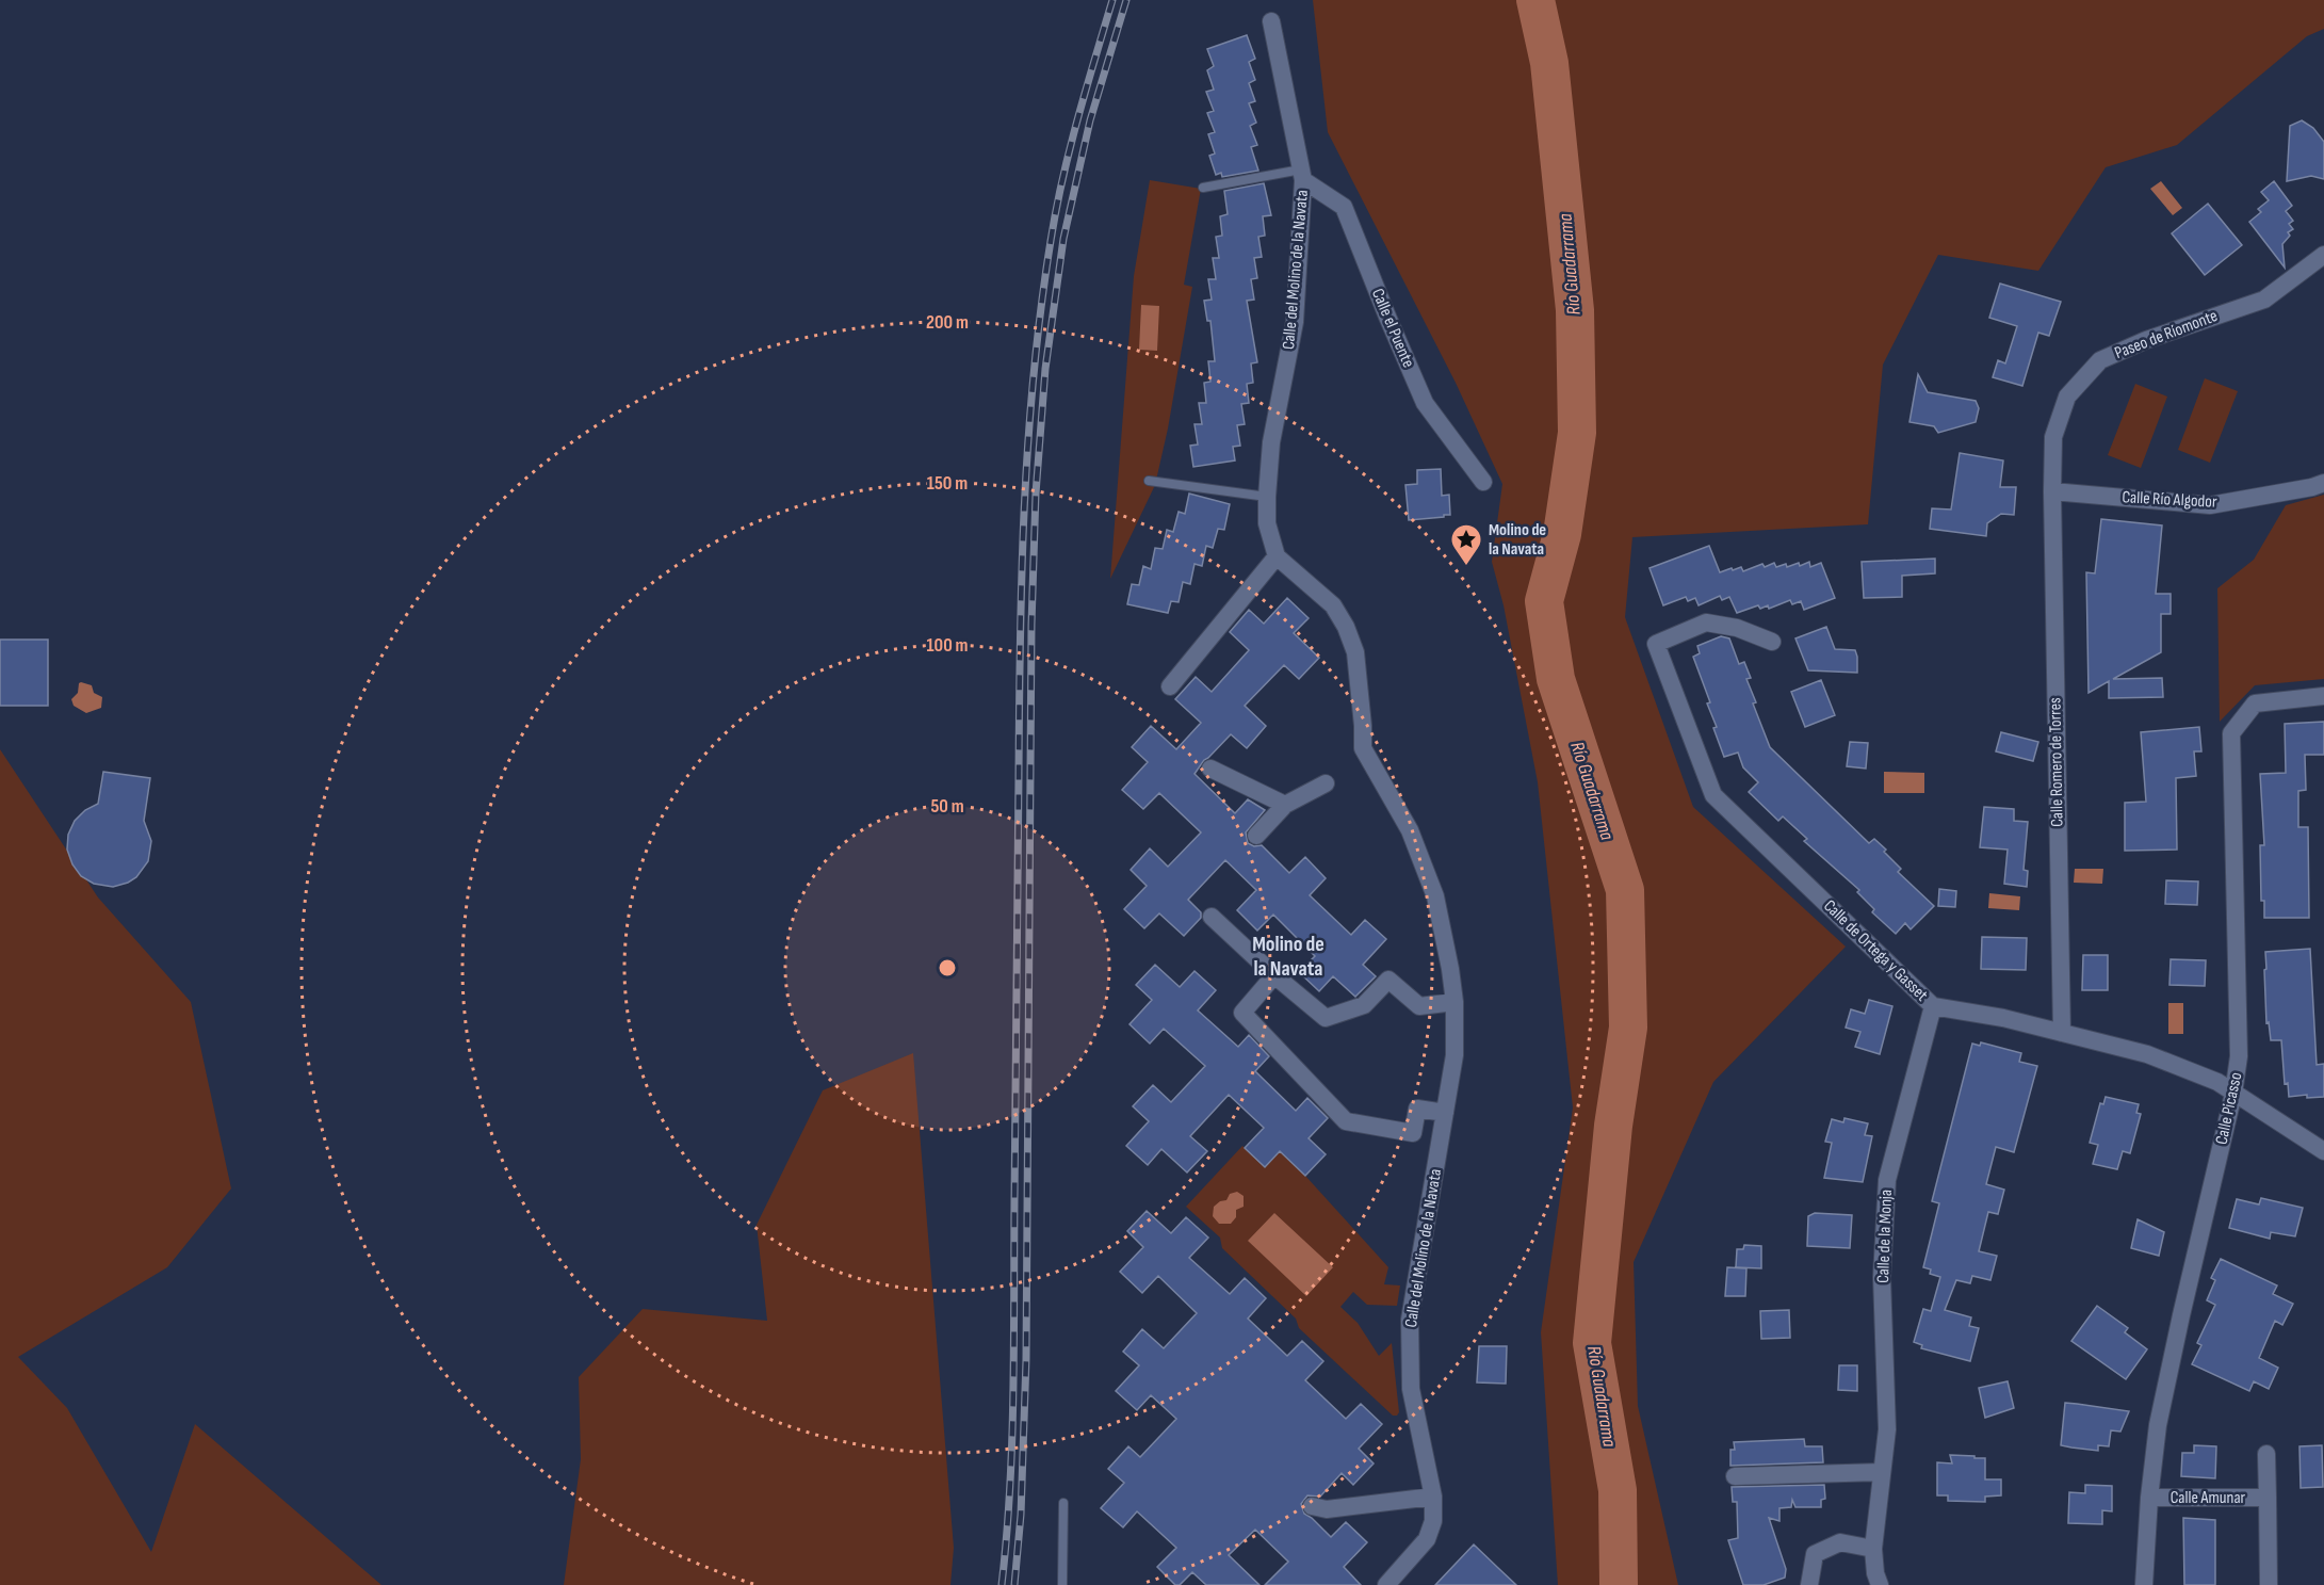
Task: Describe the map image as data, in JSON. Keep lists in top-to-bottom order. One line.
{"streets":{"street":["Calle del Molino de la Navata","Calle el Puente","Paseo de Ríomonte","Calle Río Algodor","Calle Romero de Torres","Calle de Ortega y Gasset","Calle Picasso","Calle de la Monja","Calle Amunar"]},"crossings":[["Calle del Molino de la Navata","Calle el Puente"],["Paseo de Ríomonte","Calle Río Algodor"],["Paseo de Ríomonte","Calle Romero de Torres"],["Calle Río Algodor","Calle Romero de Torres"],["Calle Romero de Torres","Calle de Ortega y Gasset"],["Calle de Ortega y Gasset","Calle Picasso"],["Calle de Ortega y Gasset","Calle de la Monja"],["Calle Picasso","Calle Amunar"]],"districts":["Molino de la Navata"],"water":["Río Guadarrama"],"places":{"place":["Molino de la Navata"]},"rings":["200 m","150 m","100 m","50 m"]}
